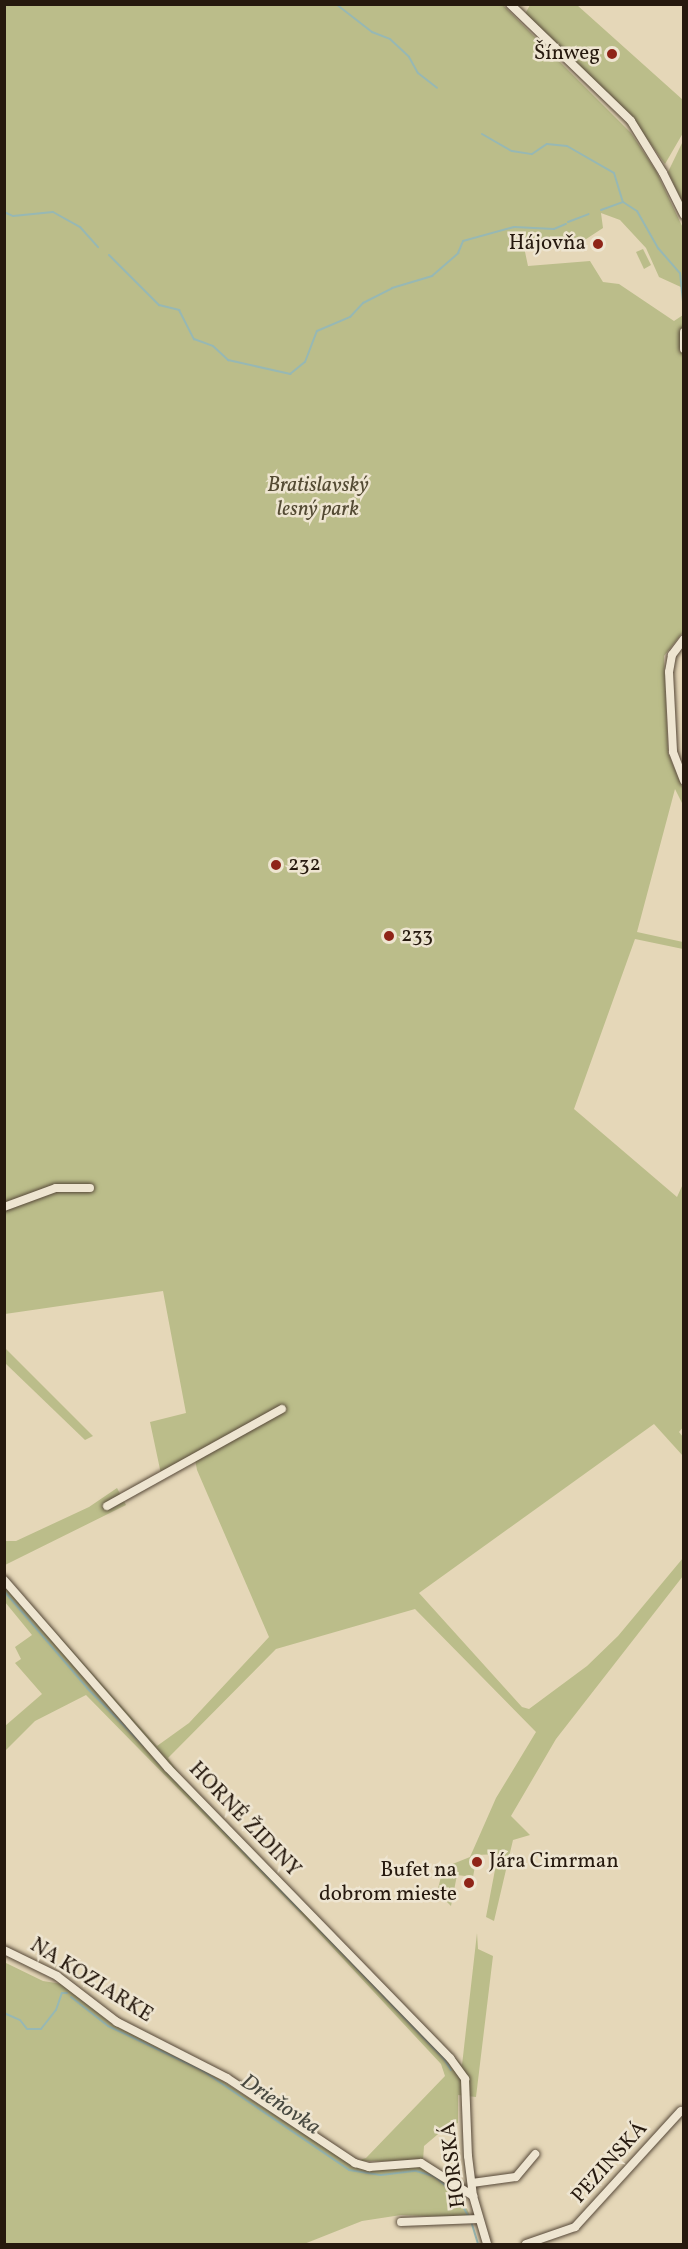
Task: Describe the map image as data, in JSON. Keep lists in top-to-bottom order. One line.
{"streets":{"street":["HORNÉ ŽIDINY","NA KOZIARKE","PEZINSKÁ","HORSKÁ"]},"crossings":[["HORNÉ ŽIDINY","HORSKÁ"],["NA KOZIARKE","HORSKÁ"]],"water":["Drieňovka"],"parks":["Bratislavský lesný park"],"places":["Šínweg","Hájovňa","232","233","Jára Cimrman","Bufet na dobrom mieste"]}
